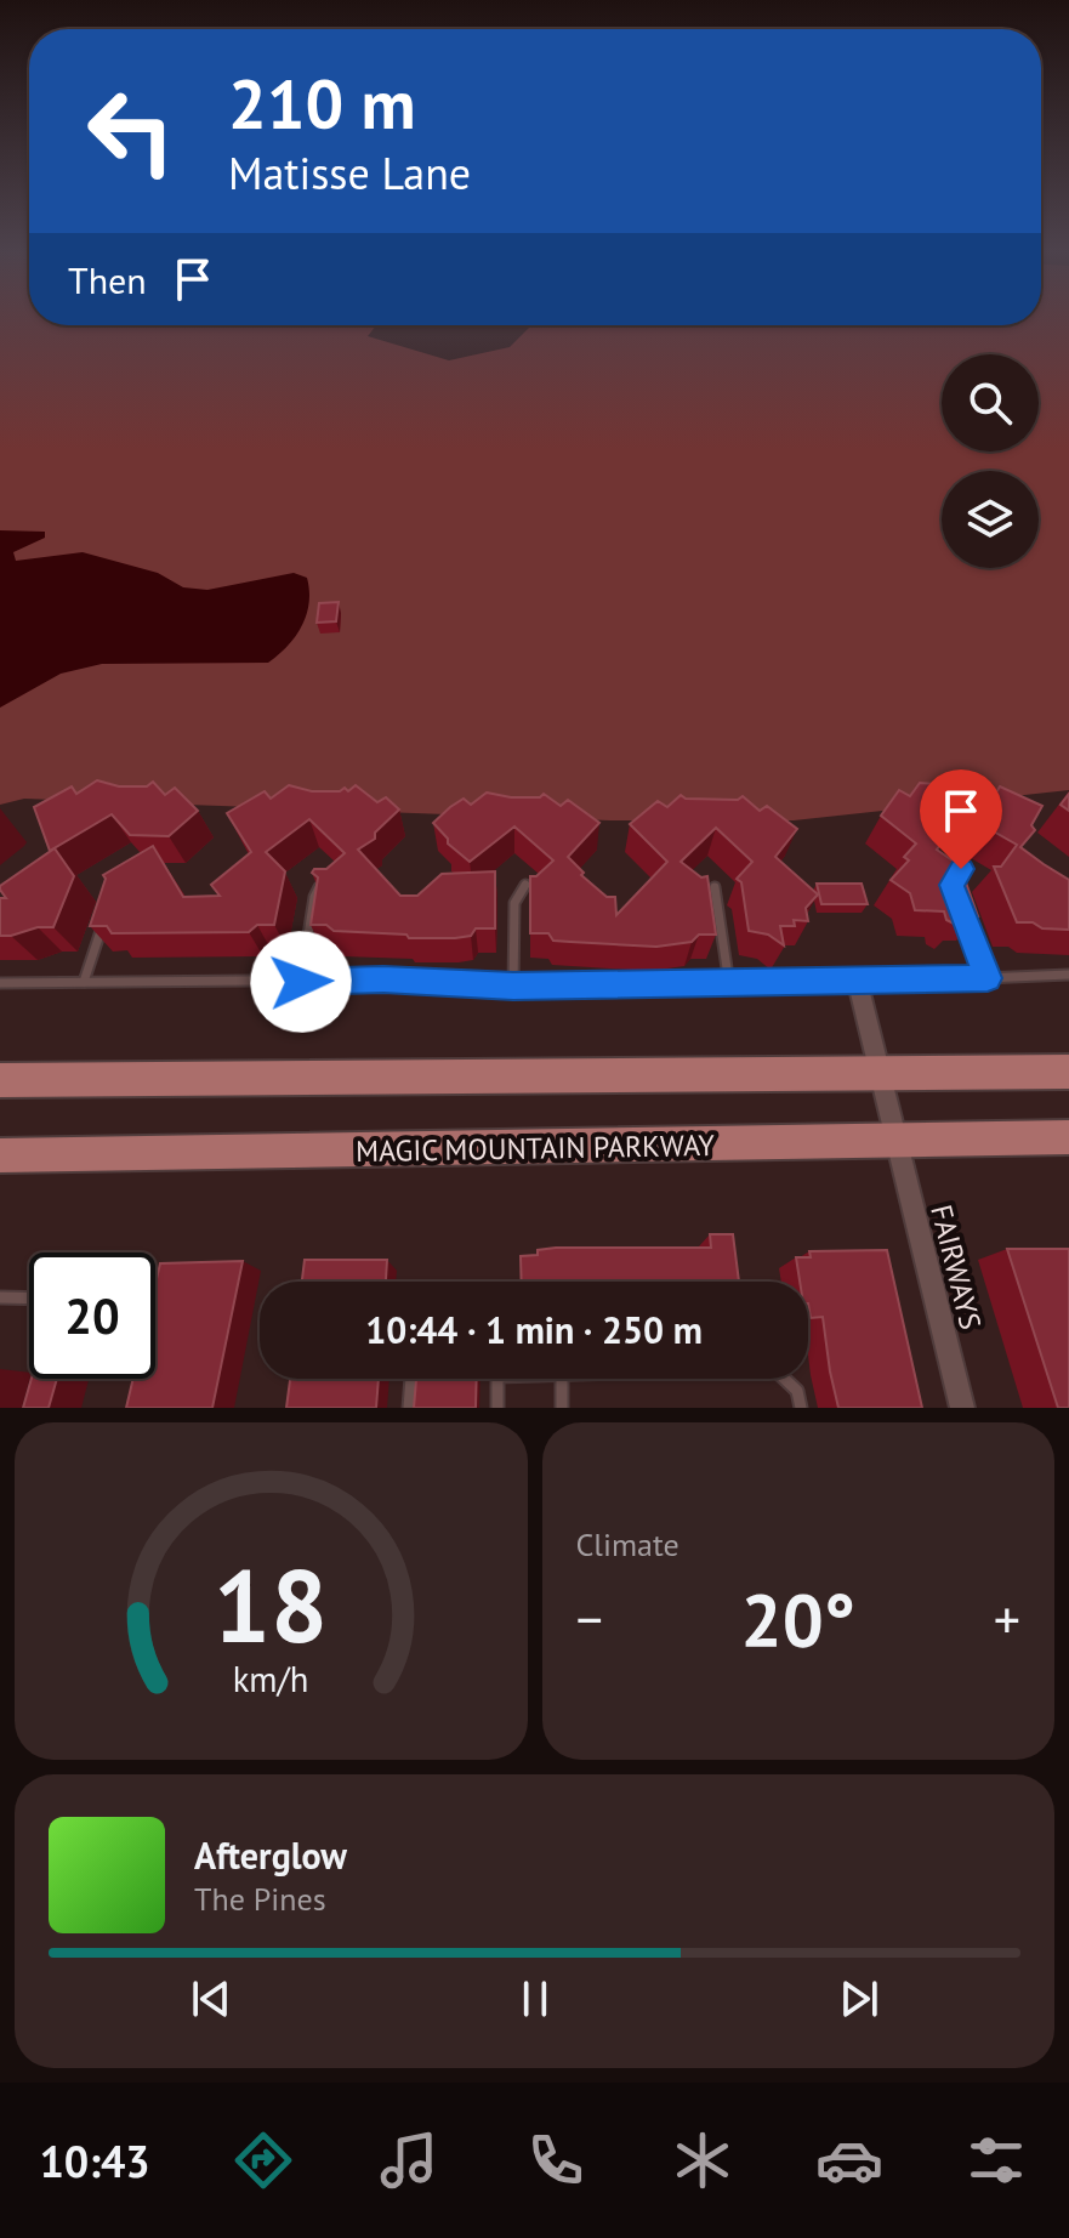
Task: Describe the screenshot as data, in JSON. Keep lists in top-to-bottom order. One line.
{"streets":{"main road":["MAGIC MOUNTAIN PARKWAY"],"street":["FAIRWAYS"]},"crossings":[["MAGIC MOUNTAIN PARKWAY","FAIRWAYS"]],"page":{"turn":["210 m","Matisse Lane"],"then":"Then","limit":"20","trip":"10:44 · 1 min · 250 m","tile":"Climate","heat":["−","20°","+"],"song":["Afterglow","The Pines"],"tabs":"10:43","gauge":["18","km/h"]}}
